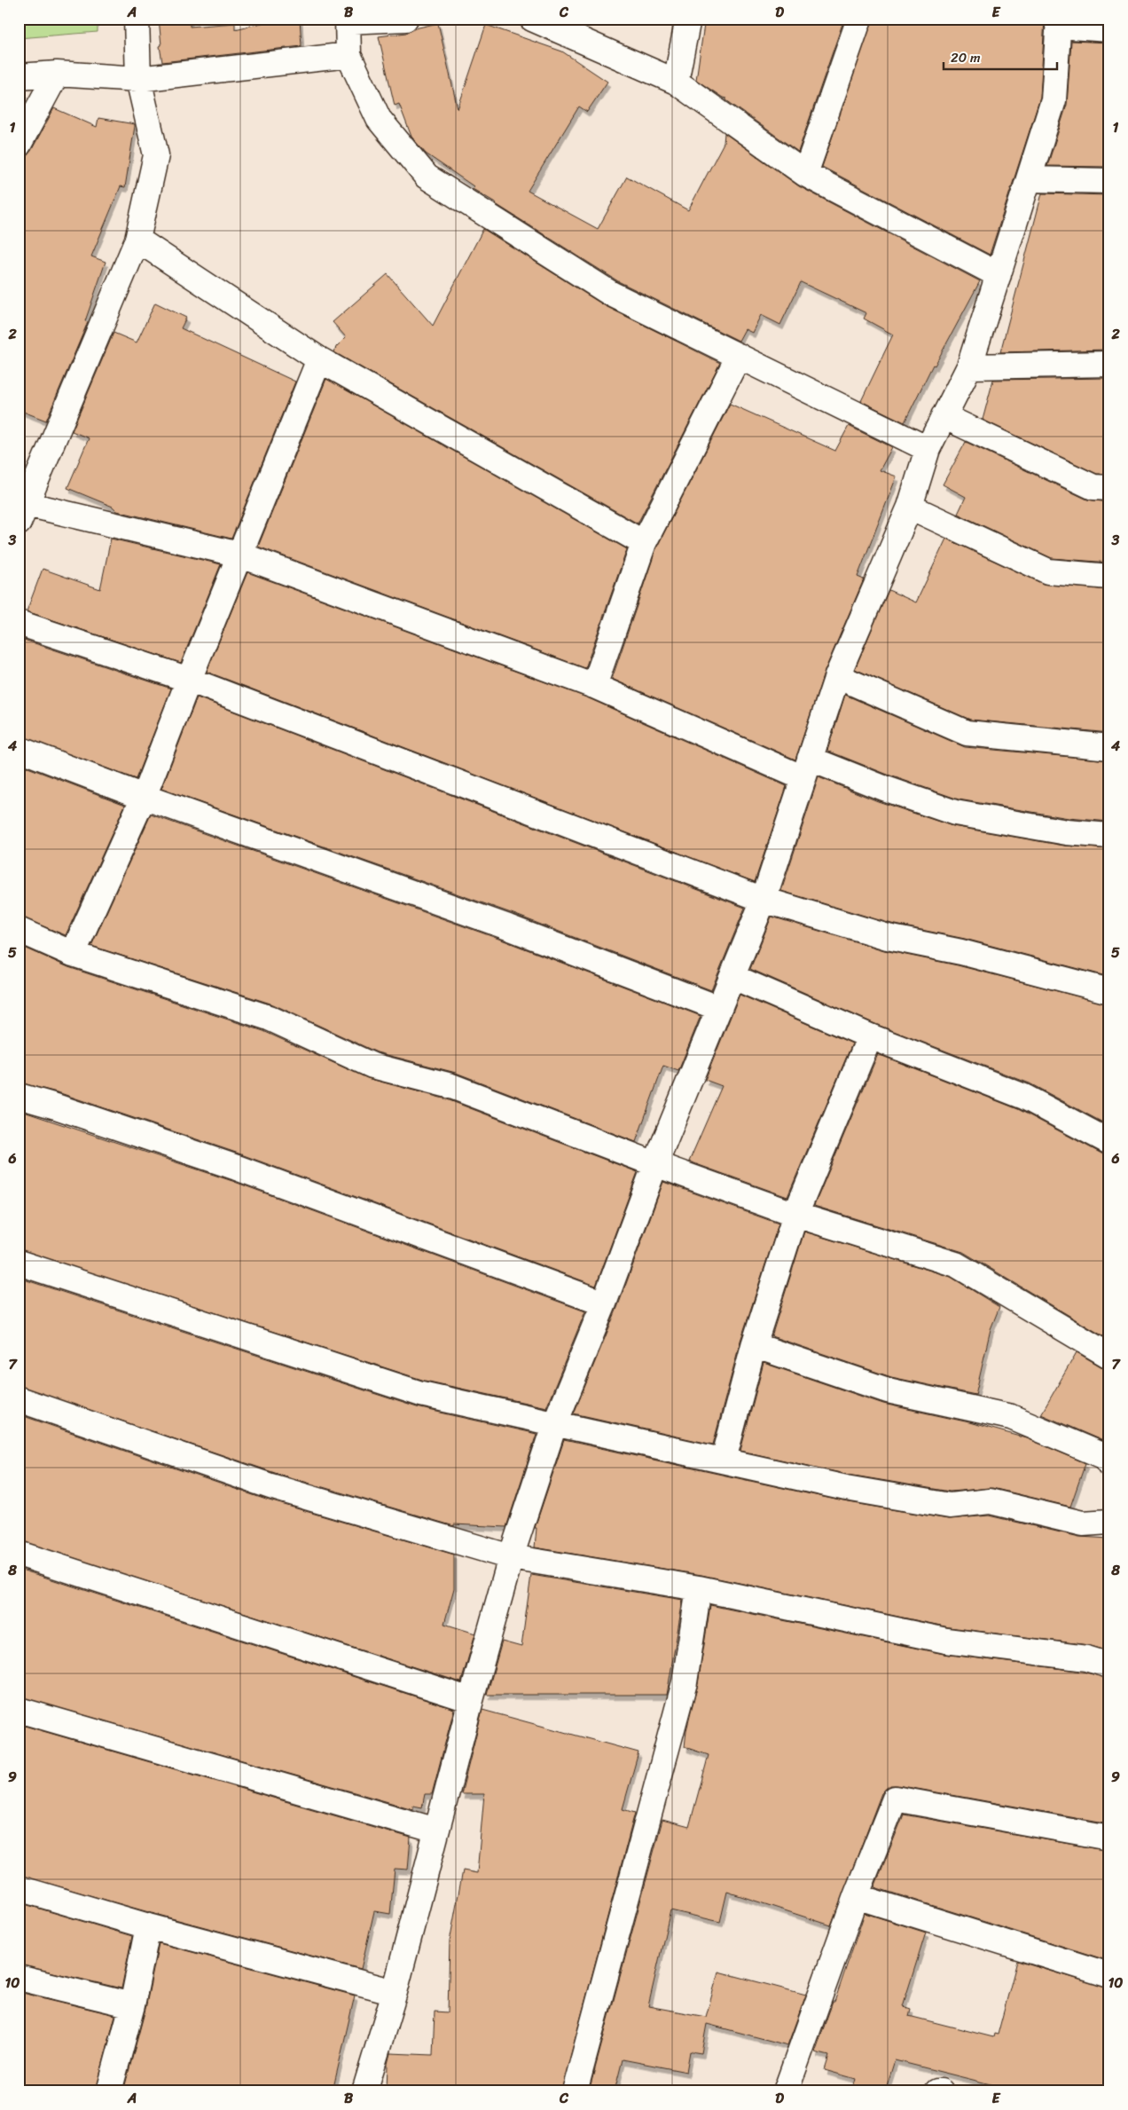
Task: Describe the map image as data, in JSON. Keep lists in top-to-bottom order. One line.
{"scale_bar":"20 m","grid":{"columns":["A","B","C","D","E"],"rows":["1","2","3","4","5","6","7","8","9","10"]}}
